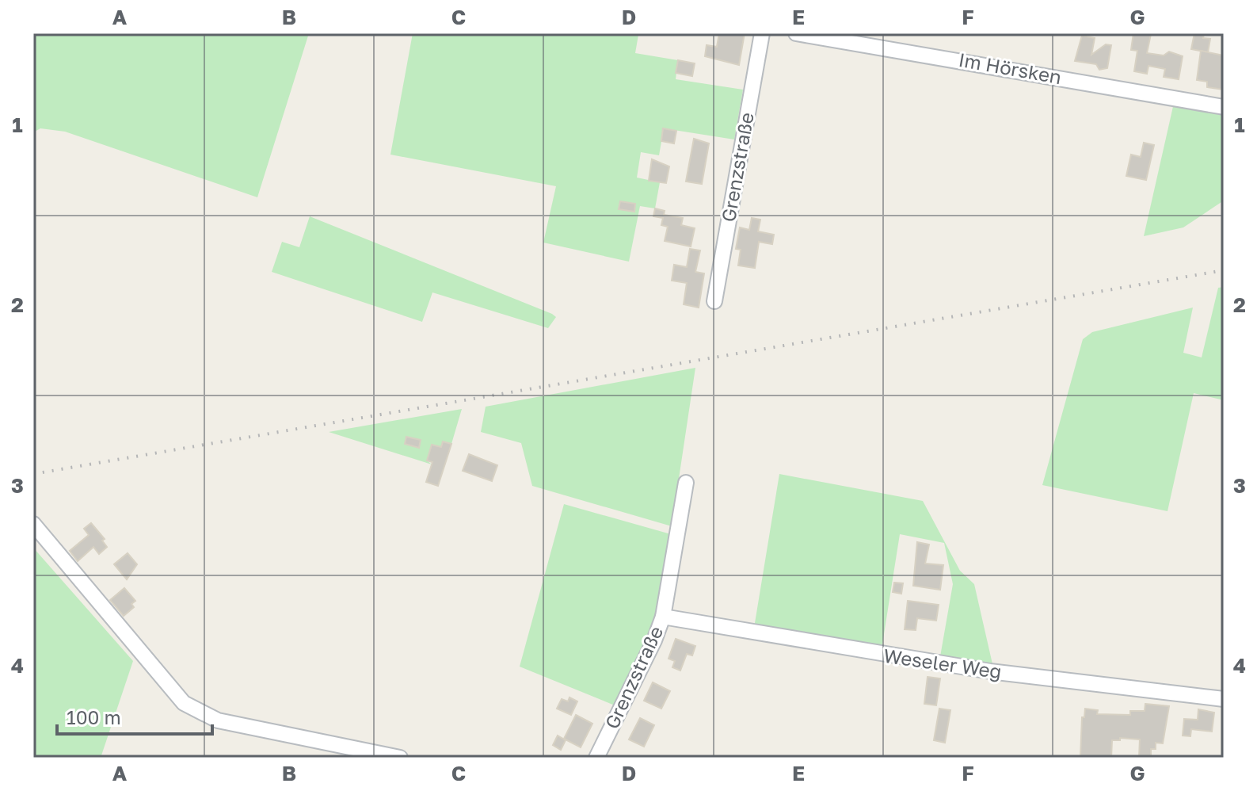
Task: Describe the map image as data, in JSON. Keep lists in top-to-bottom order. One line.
{"streets":{"street":["Im Hörsken","Grenzstraße","Weseler Weg"]},"crossings":[["Grenzstraße","Weseler Weg"]],"scale_bar":"100 m","grid":{"columns":["A","B","C","D","E","F","G"],"rows":["1","2","3","4"]}}
